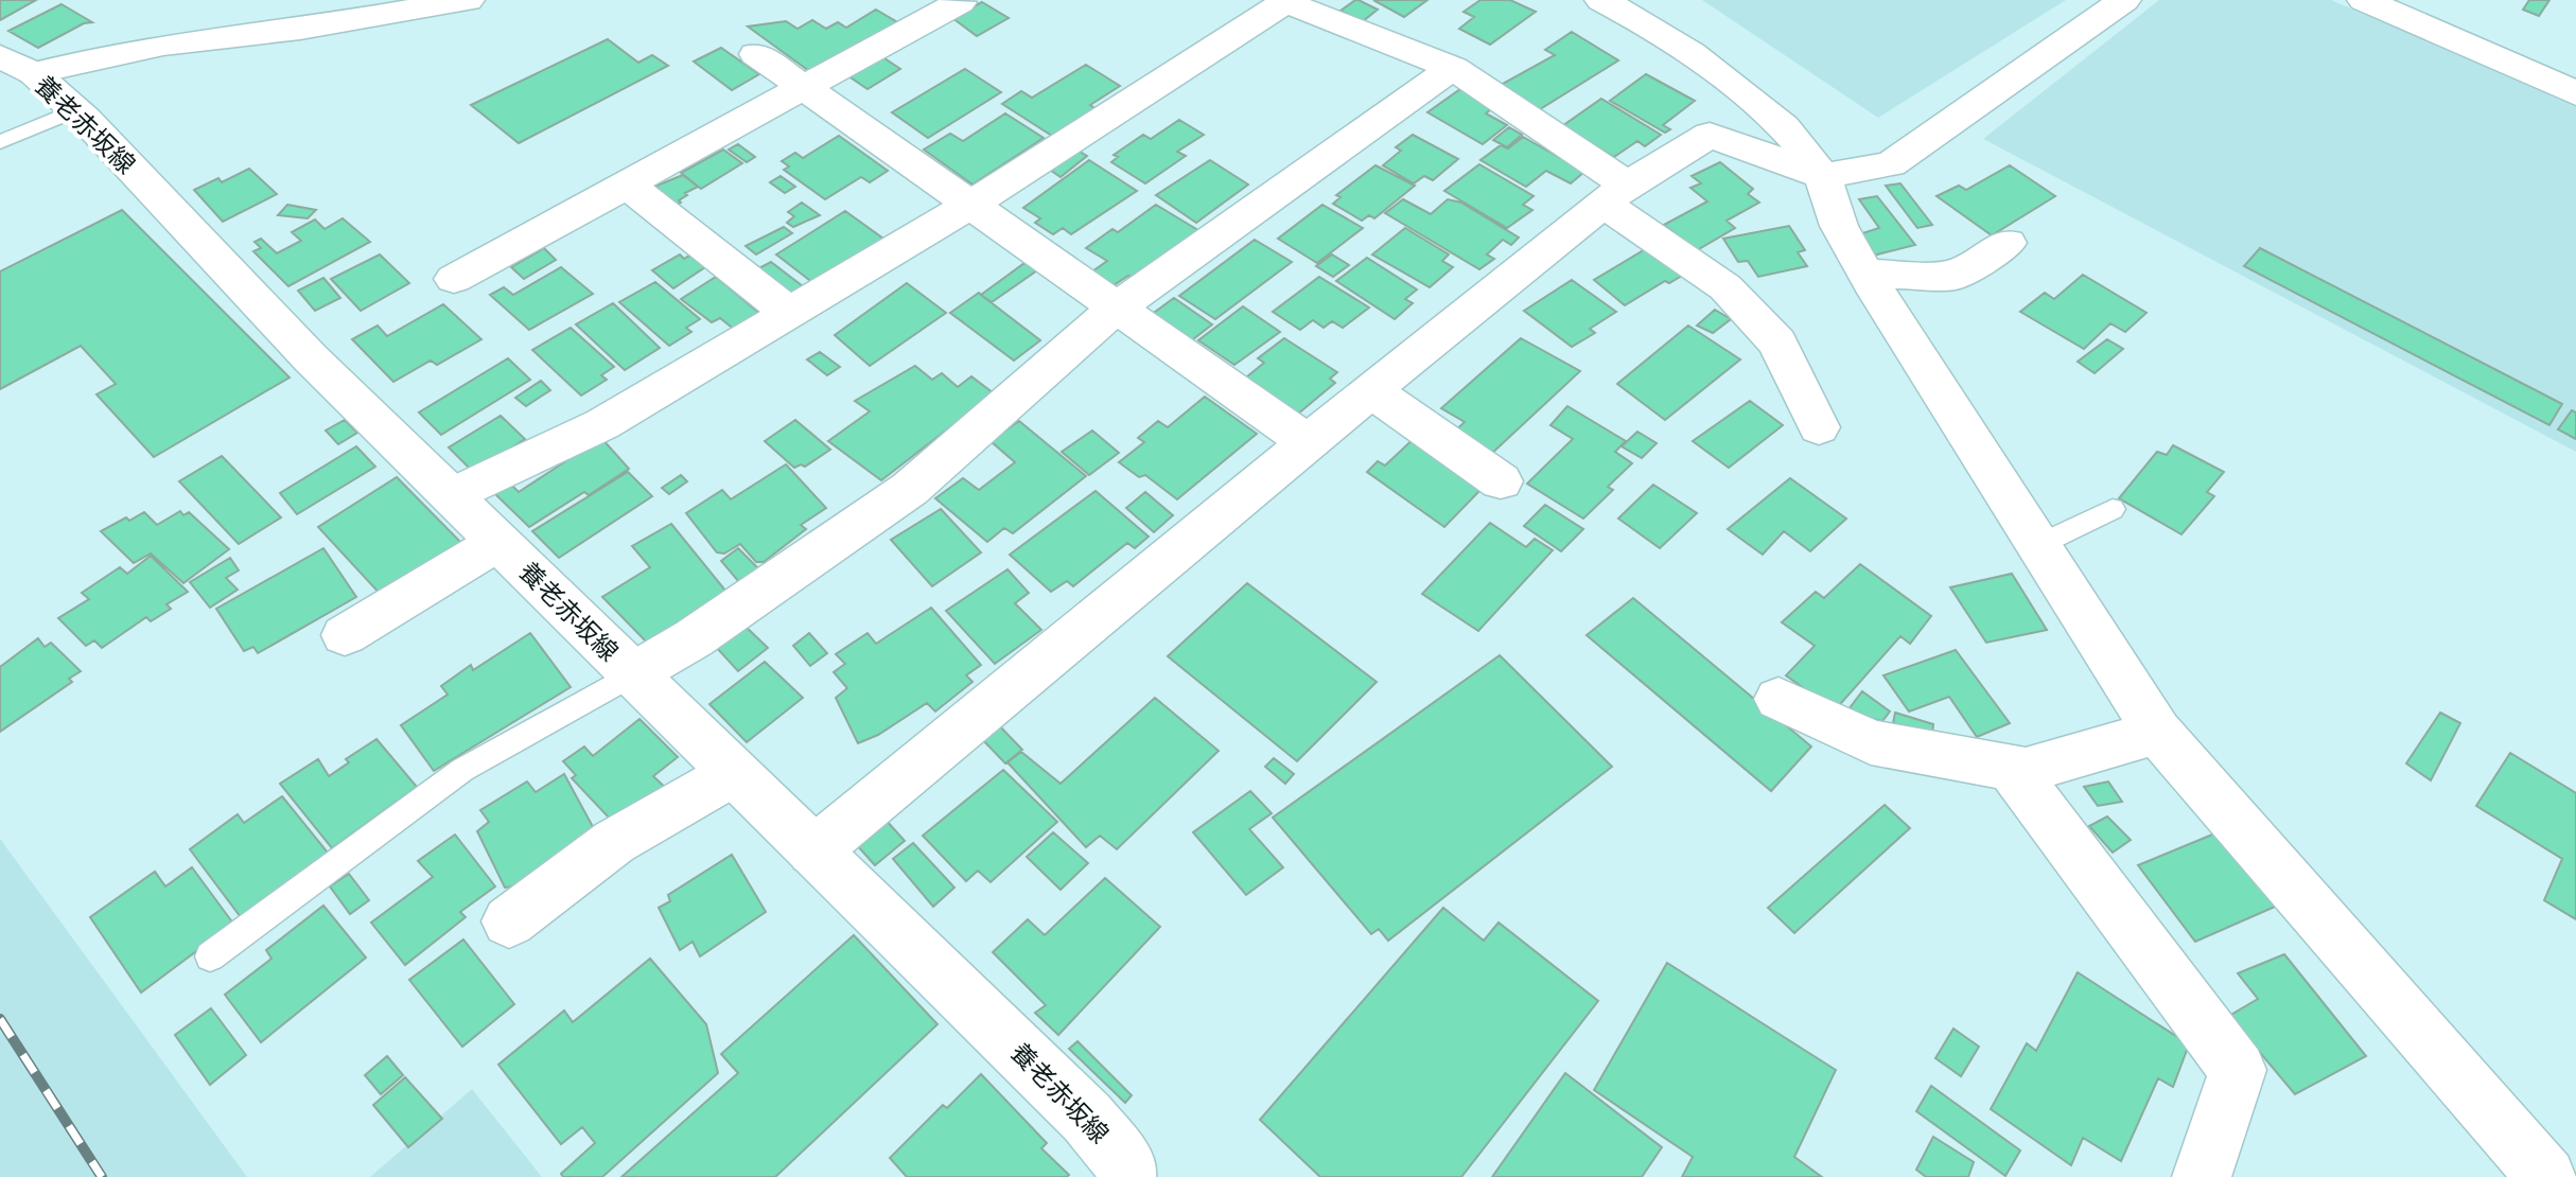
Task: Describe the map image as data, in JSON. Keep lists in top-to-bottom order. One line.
{"streets":{"street":["養老赤坂線"]}}
